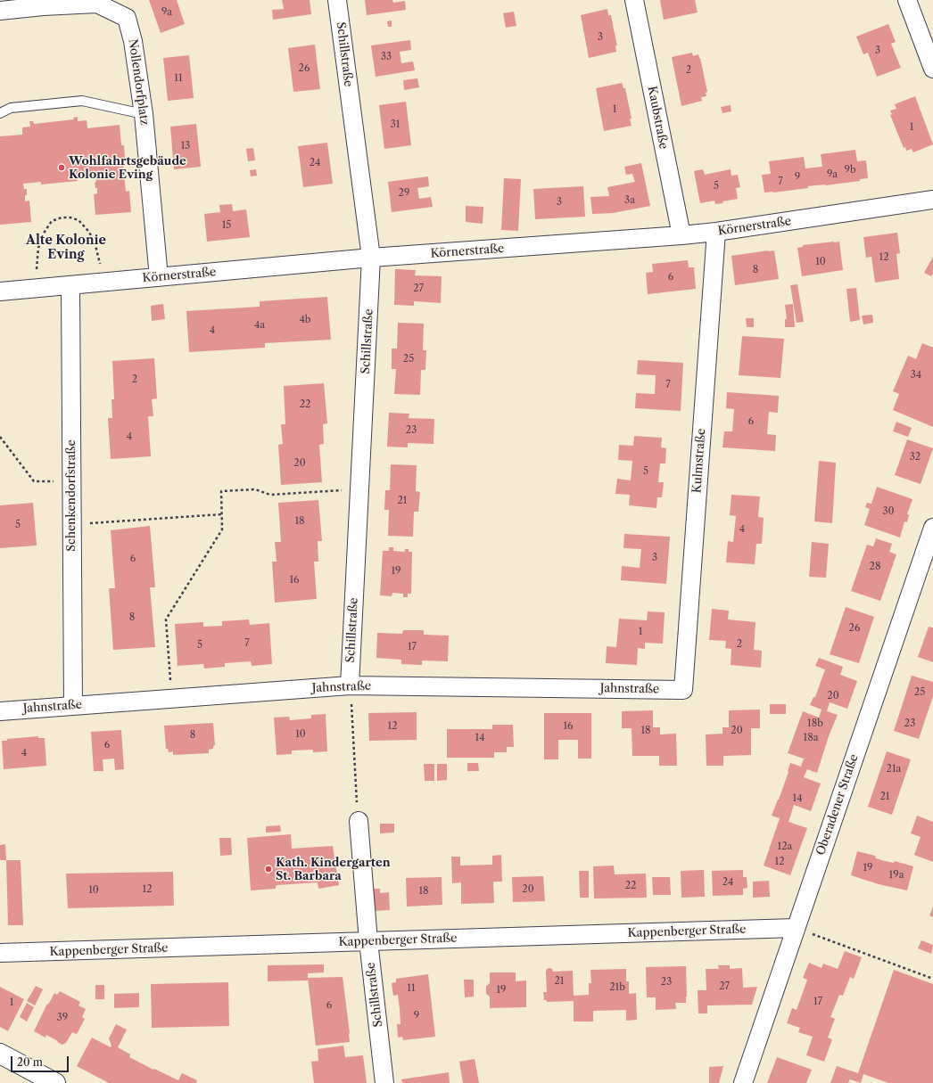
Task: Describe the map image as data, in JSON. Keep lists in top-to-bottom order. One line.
{"streets":{"street":["Schillstraße","Nollendorfplatz","Kaubstraße","Körnerstraße","Kulmstraße","Schenkendorfstraße","Jahnstraße","Oberadener Straße","Kappenberger Straße"]},"crossings":[["Schillstraße","Körnerstraße"],["Schillstraße","Jahnstraße"],["Schillstraße","Kappenberger Straße"],["Nollendorfplatz","Körnerstraße"],["Kaubstraße","Körnerstraße"],["Körnerstraße","Kulmstraße"],["Körnerstraße","Schenkendorfstraße"],["Kulmstraße","Jahnstraße"],["Schenkendorfstraße","Jahnstraße"],["Oberadener Straße","Kappenberger Straße"]],"districts":["Alte Kolonie Eving"],"places":["Wohlfahrtsgebäude Kolonie Eving","Kath. Kindergarten St. Barbara"],"house_numbers":["9a","3","3","33","26","2","11","1","31","1","13","24","9b","9a","9","7","5","29","3a","3","15","12","10","8","6","27","4b","4a","4","25","34","2","7","22","6","23","4","32","20","5","21","30","18","5","4","3","6","28","19","16","8","26","1","7","2","5","17","25","20","18b","23","12","16","18","20","10","8","14","18a","6","4","21a","21","14","12a","12","19","19a","24","22","12","20","10","18","21","23","27","21b","11","19","17","1","6","9","39"],"scale_bar":"20 m"}
